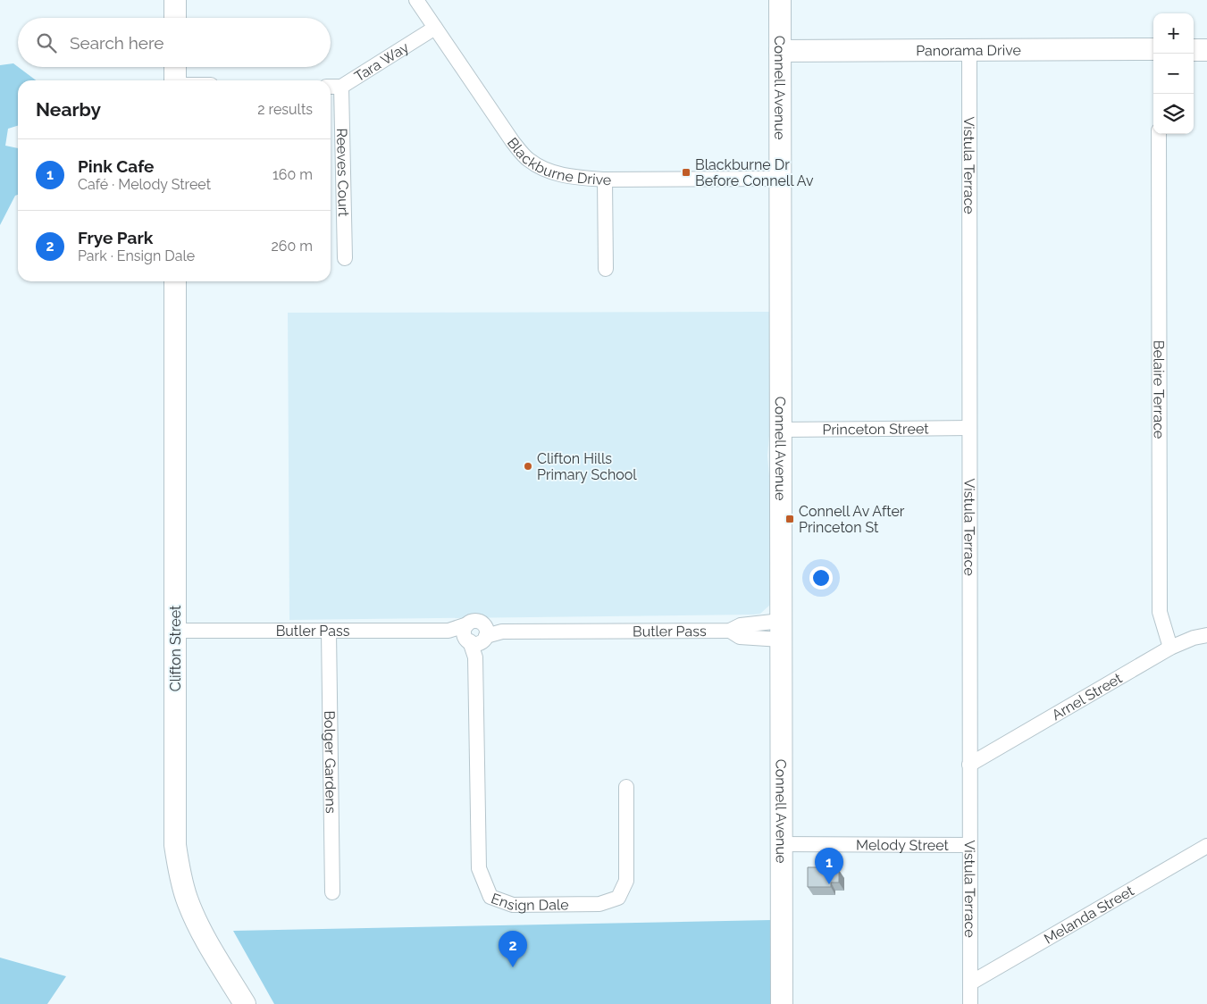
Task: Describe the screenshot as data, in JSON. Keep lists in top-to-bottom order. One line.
{"streets":{"street":["Panorama Drive","Tara Way","Connell Avenue","Blackburne Drive","Vistula Terrace","Reeves Court","Belaire Terrace","Princeton Street","Butler Pass","Clifton Street","Arnel Street","Bolger Gardens","Melody Street","Ensign Dale","Melanda Street"]},"crossings":[["Panorama Drive","Connell Avenue"],["Panorama Drive","Vistula Terrace"],["Tara Way","Blackburne Drive"],["Tara Way","Reeves Court"],["Connell Avenue","Blackburne Drive"],["Connell Avenue","Princeton Street"],["Connell Avenue","Butler Pass"],["Connell Avenue","Melody Street"],["Vistula Terrace","Princeton Street"],["Vistula Terrace","Arnel Street"],["Vistula Terrace","Melody Street"],["Vistula Terrace","Melanda Street"],["Belaire Terrace","Arnel Street"],["Butler Pass","Clifton Street"],["Butler Pass","Bolger Gardens"],["Butler Pass","Ensign Dale"]],"places":{"transit":["Blackburne Dr Before Connell Av","Connell Av After Princeton St"],"other":["Clifton Hills Primary School"]},"page":{"map_buttons":["+","−"],"search":"Search here","heading":["Nearby","2 results"],"list":[{"mark":"1","name":"Pink Cafe","note":"Café · Melody Street","value":"160 m"},{"mark":"2","name":"Frye Park","note":"Park · Ensign Dale","value":"260 m"}],"pins":["1","2"]}}
